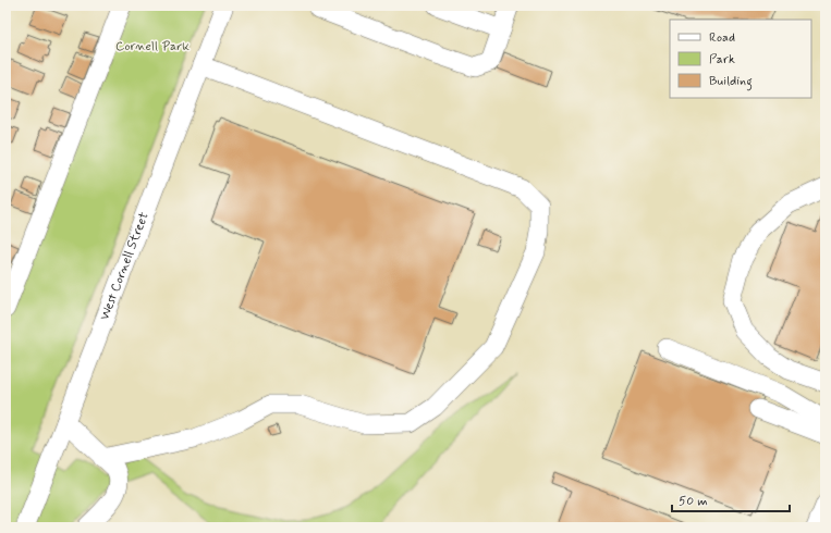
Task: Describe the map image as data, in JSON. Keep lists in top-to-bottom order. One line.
{"streets":{"street":["West Cornell Street"]},"parks":["Cornell Park"],"legend":["Road","Park","Building"],"scale_bar":"50 m"}
